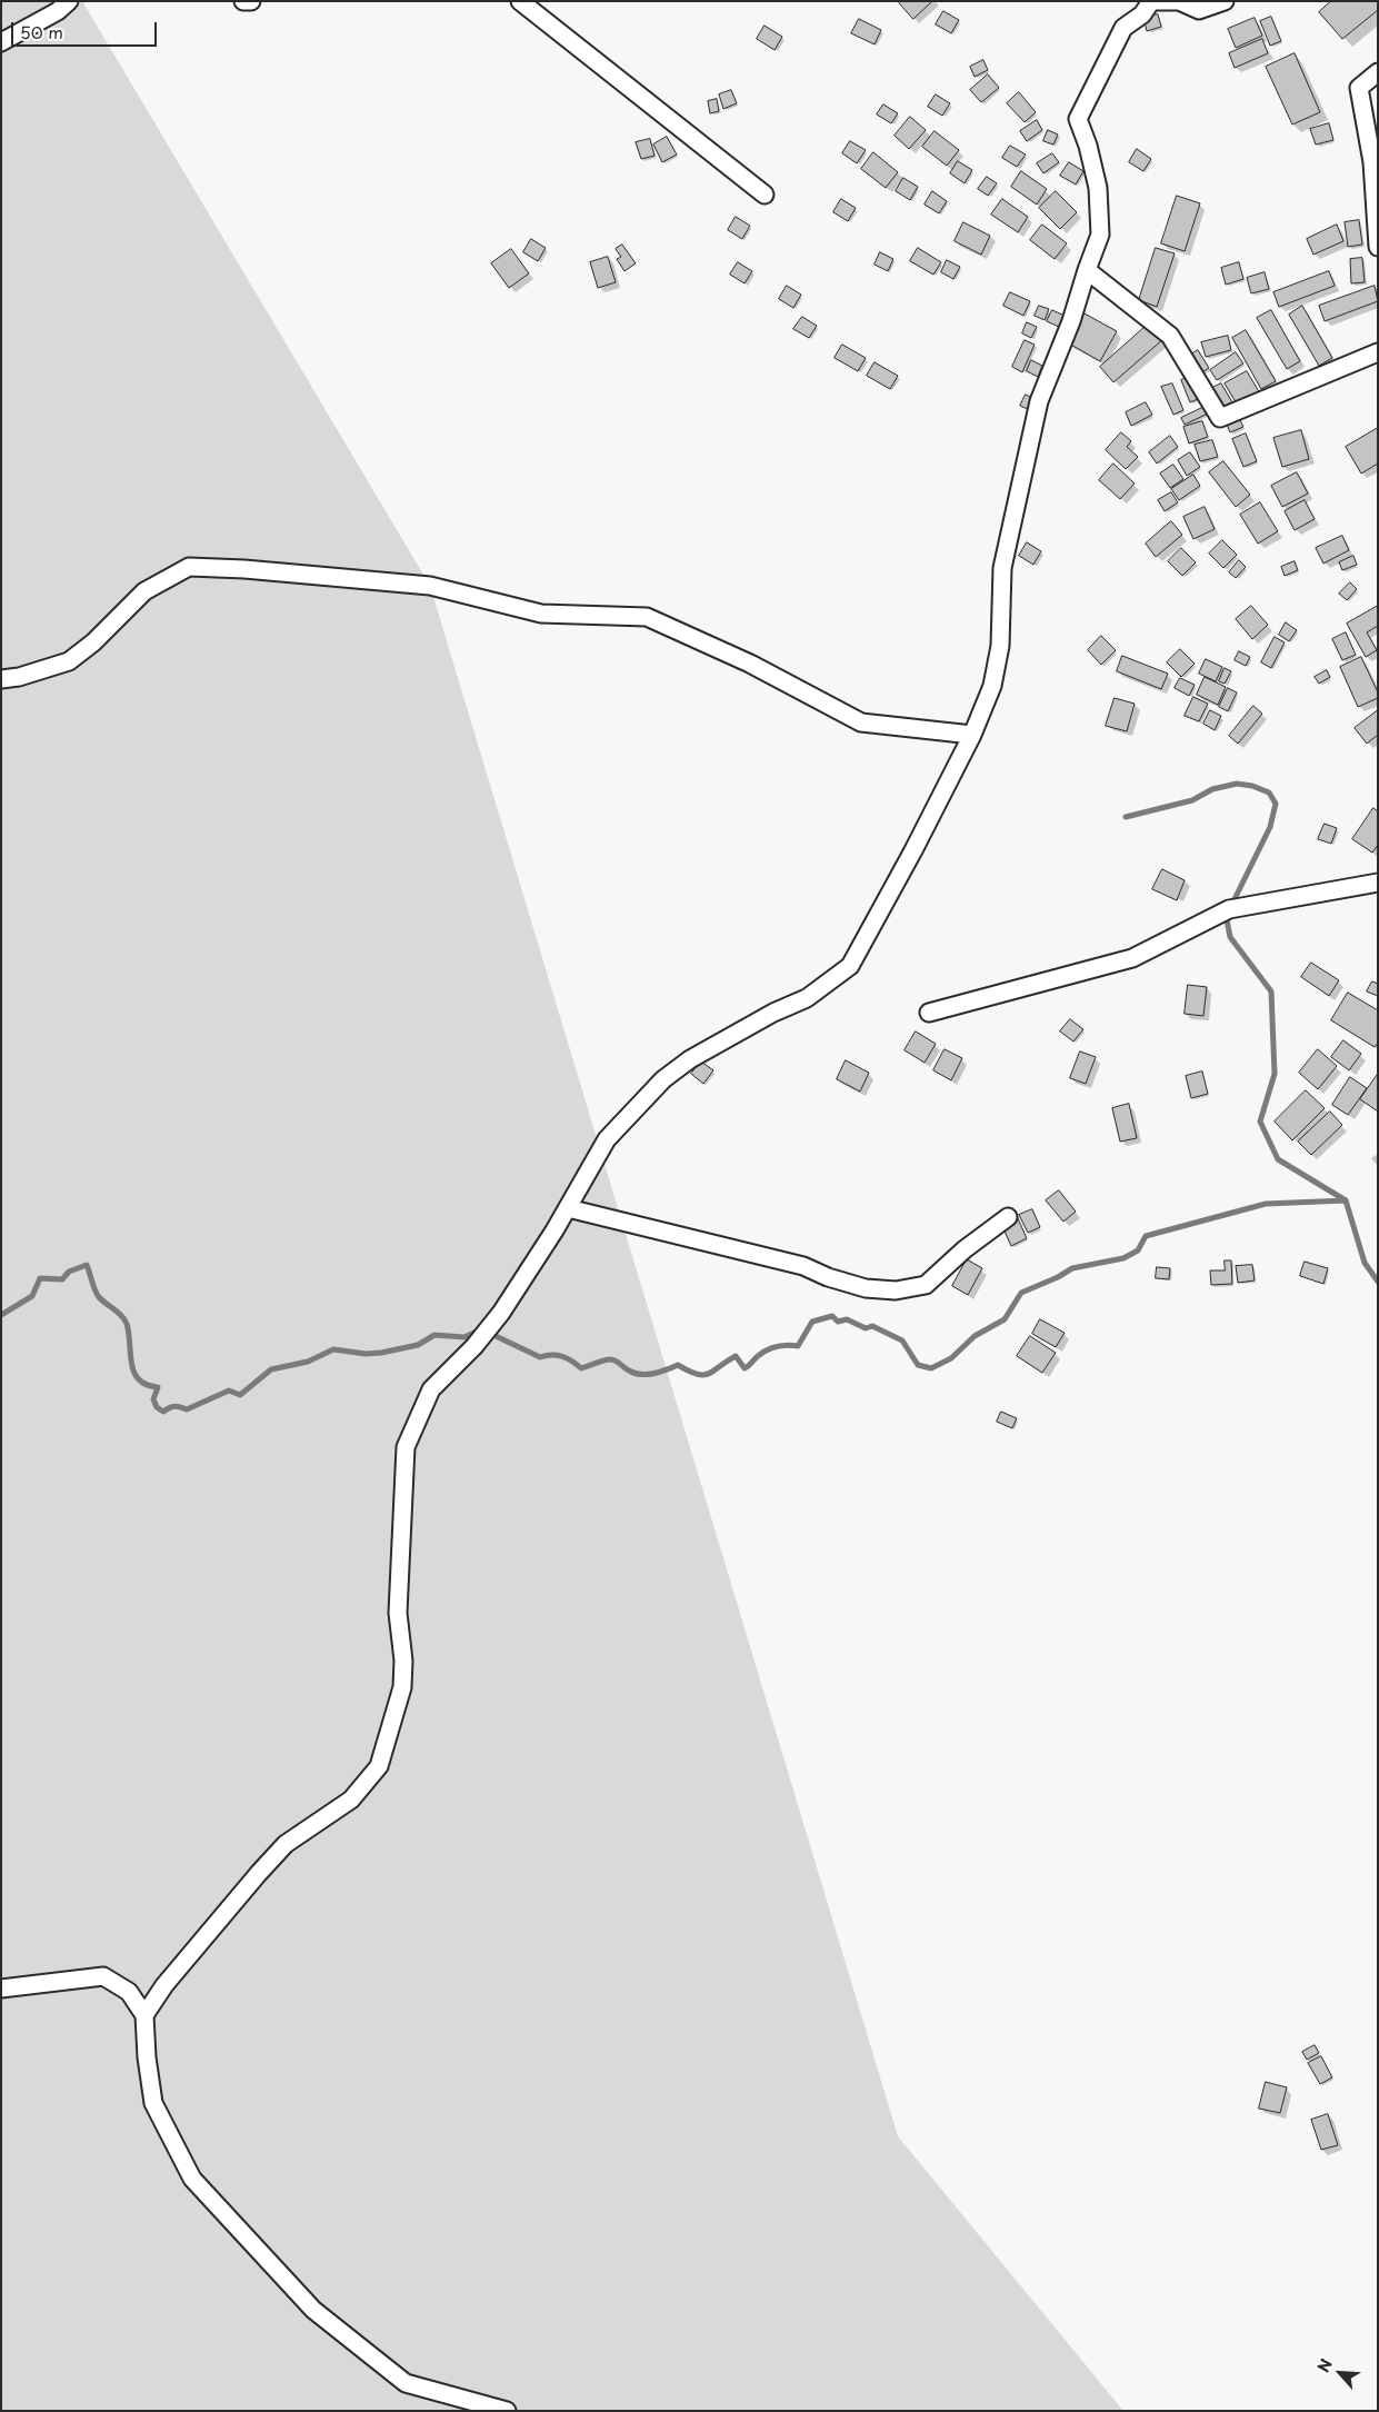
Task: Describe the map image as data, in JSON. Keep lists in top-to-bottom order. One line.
{"scale_bar":"50 m","north":"top left"}
